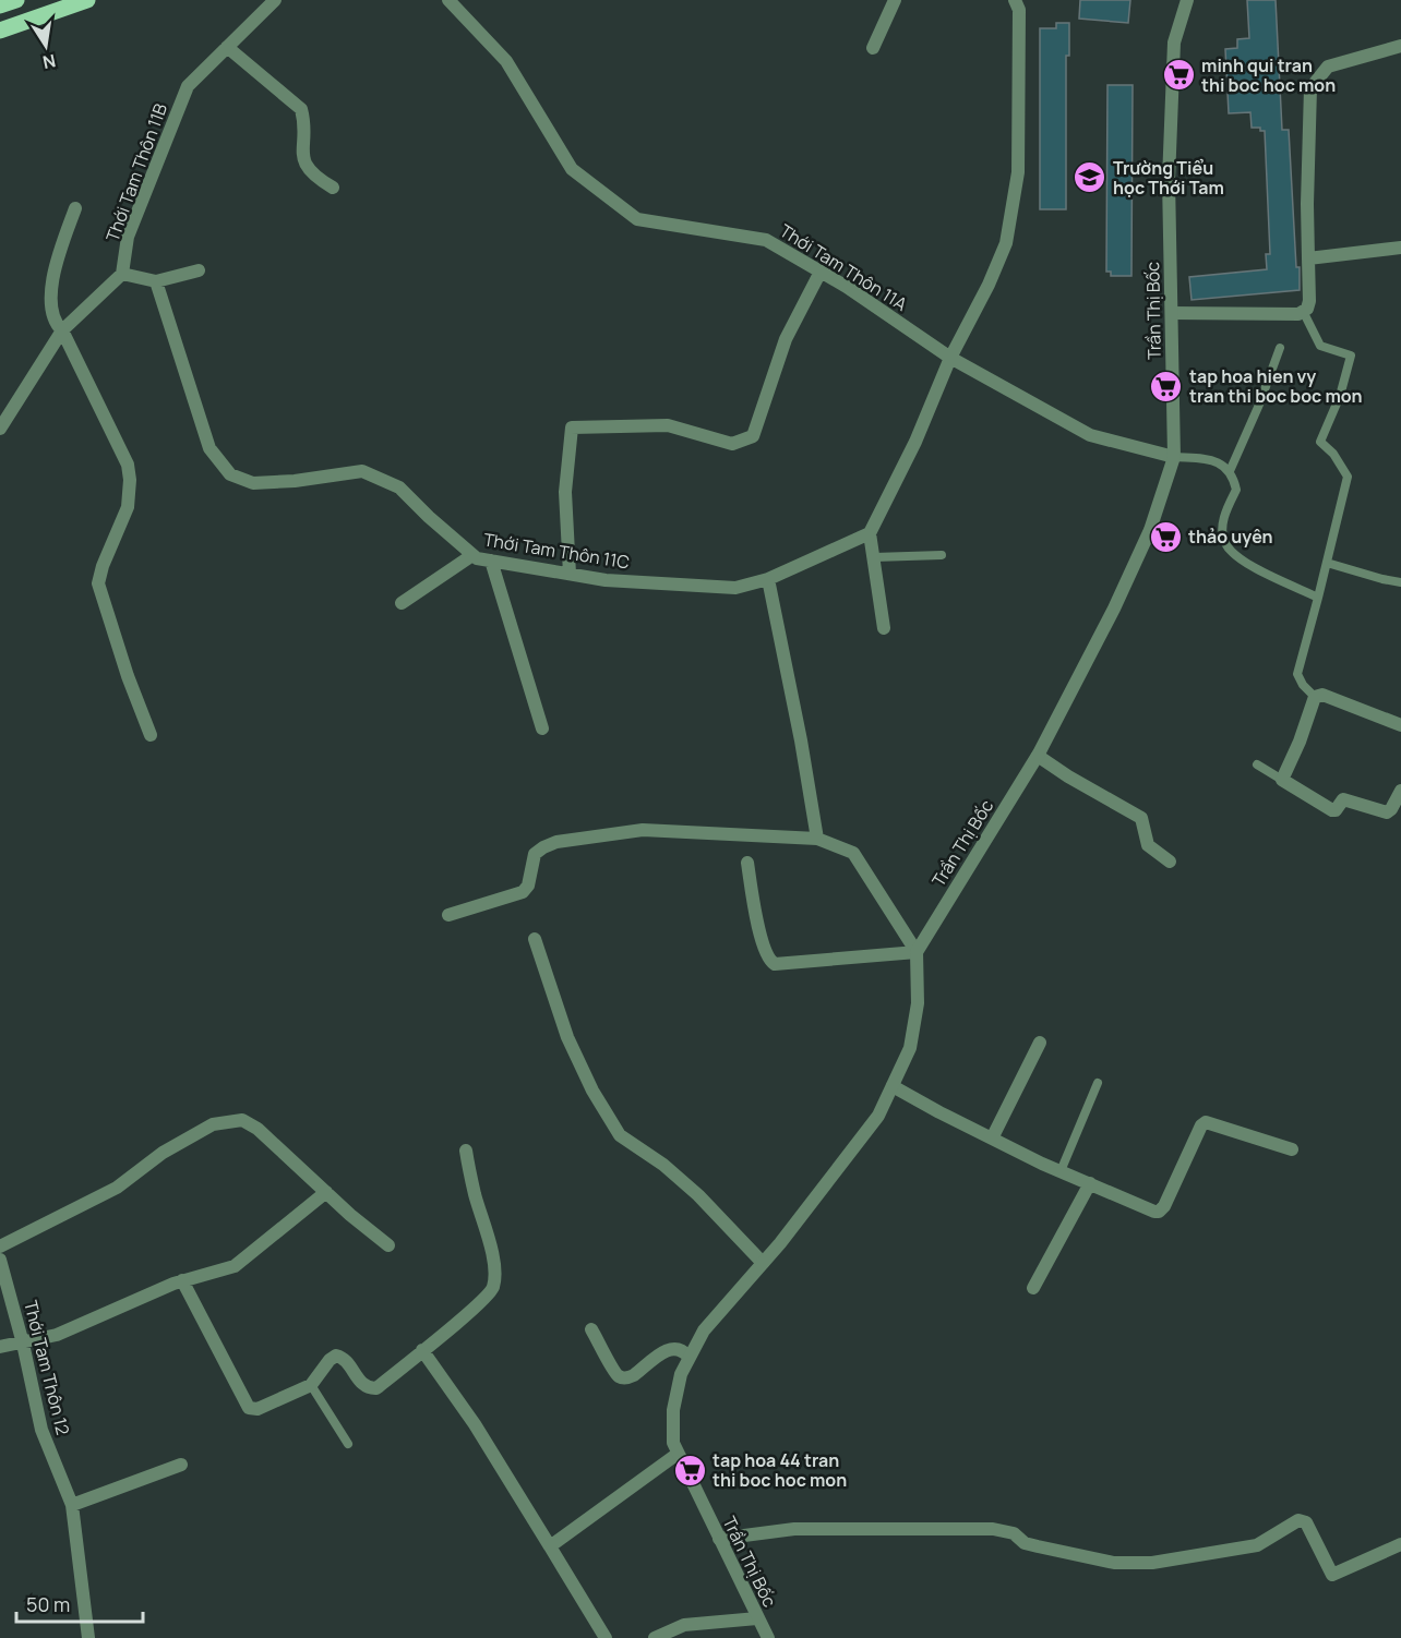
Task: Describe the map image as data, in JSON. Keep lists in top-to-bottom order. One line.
{"streets":{"street":["Thới Tam Thôn 11B","Thới Tam Thôn 11A","Trần Thị Bốc","Thới Tam Thôn 11C","Thới Tam Thôn 12"]},"crossings":[["Thới Tam Thôn 11A","Trần Thị Bốc"]],"places":{"supermarket":["minh qui tran thi boc hoc mon","tap hoa hien vy tran thi boc boc mon","thảo uyên","tap hoa 44 tran thi boc hoc mon"],"school or university":["Trường Tiểu học Thới Tam"]},"scale_bar":"50 m","north":"bottom"}
